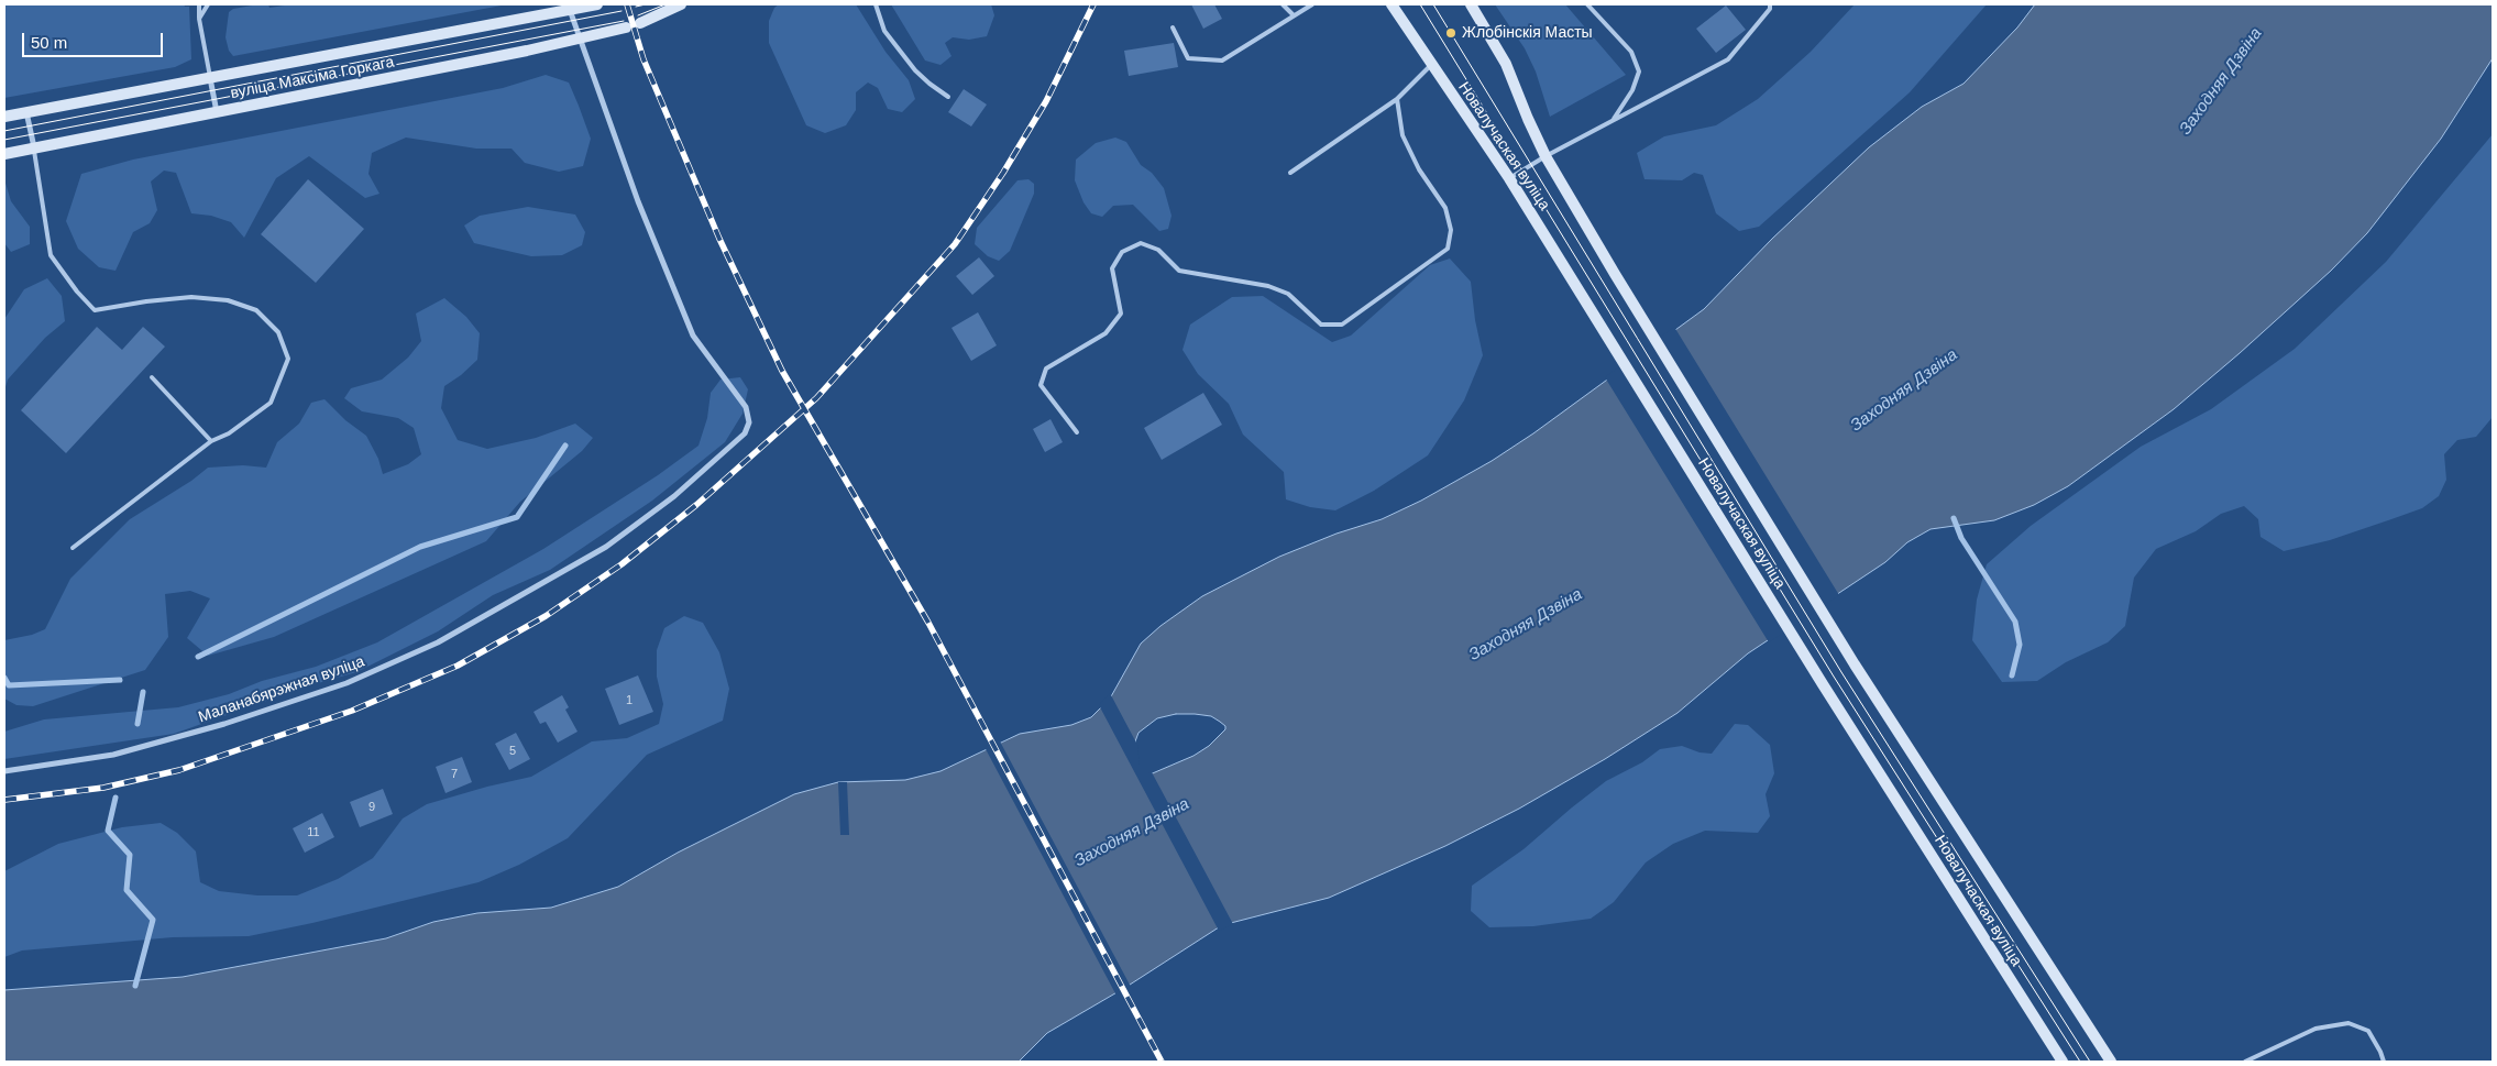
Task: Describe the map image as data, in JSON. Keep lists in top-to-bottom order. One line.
{"streets":{"main road":["вуліца Максіма Горкага","Новалучаская вуліца"],"street":["Маланабярэжная вуліца"]},"crossings":[["вуліца Максіма Горкага","Маланабярэжная вуліца"]],"water":["Заходняя Дзвіна"],"places":["Жлобінскія Масты"],"house_numbers":["1","5","7","9","11"],"scale_bar":"50 m"}
